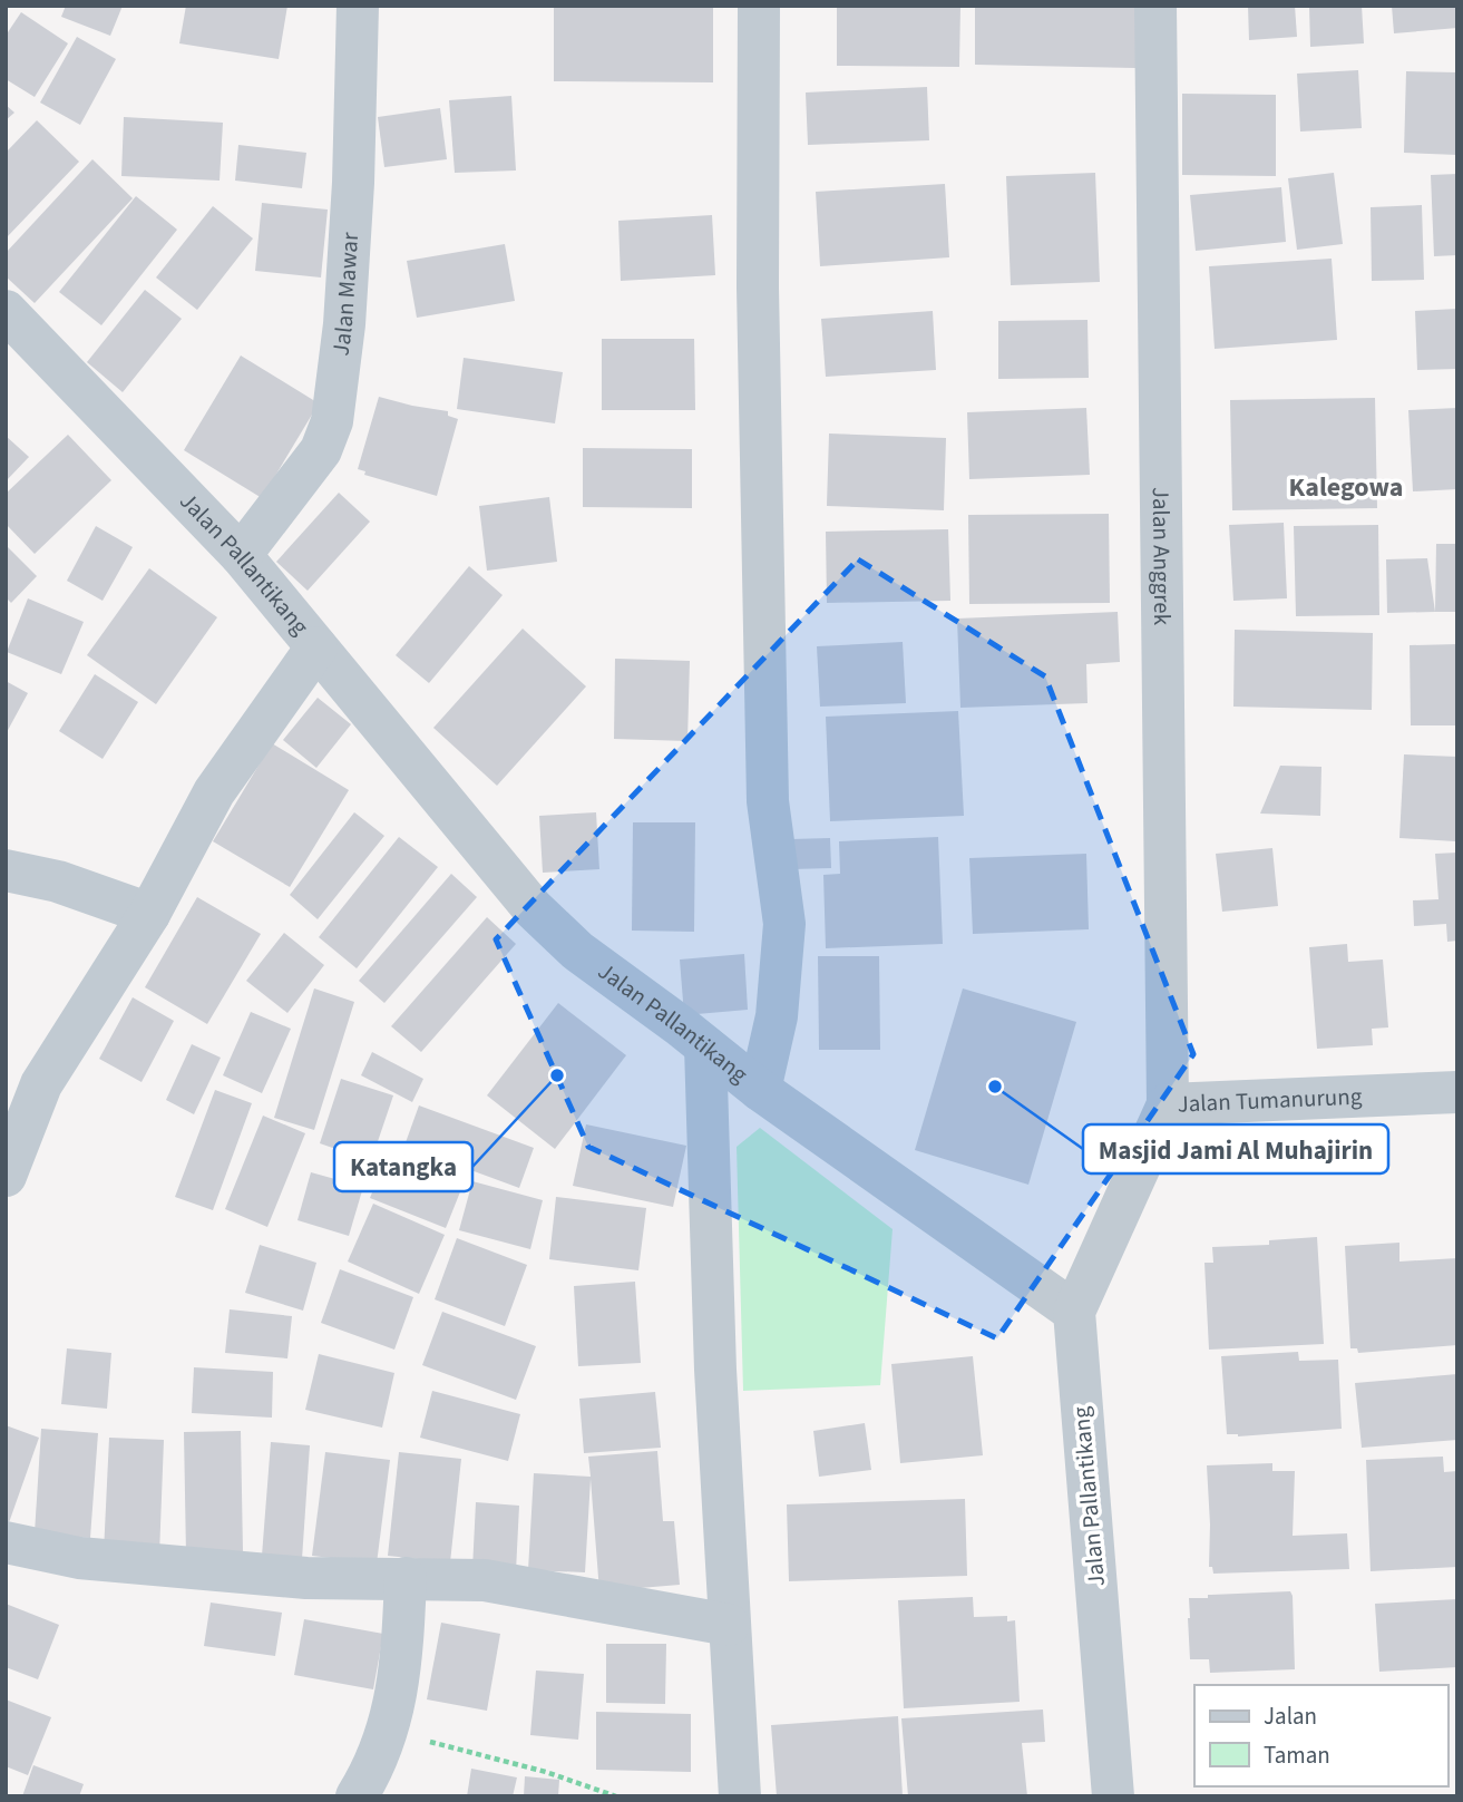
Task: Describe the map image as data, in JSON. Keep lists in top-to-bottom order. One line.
{"streets":{"street":["Jalan Mawar","Jalan Anggrek","Jalan Pallantikang","Jalan Tumanurung"]},"crossings":[["Jalan Mawar","Jalan Pallantikang"],["Jalan Anggrek","Jalan Tumanurung"],["Jalan Pallantikang","Jalan Tumanurung"]],"districts":["Kalegowa"],"places":["Katangka","Masjid Jami Al Muhajirin"],"legend":["Jalan","Taman"]}
